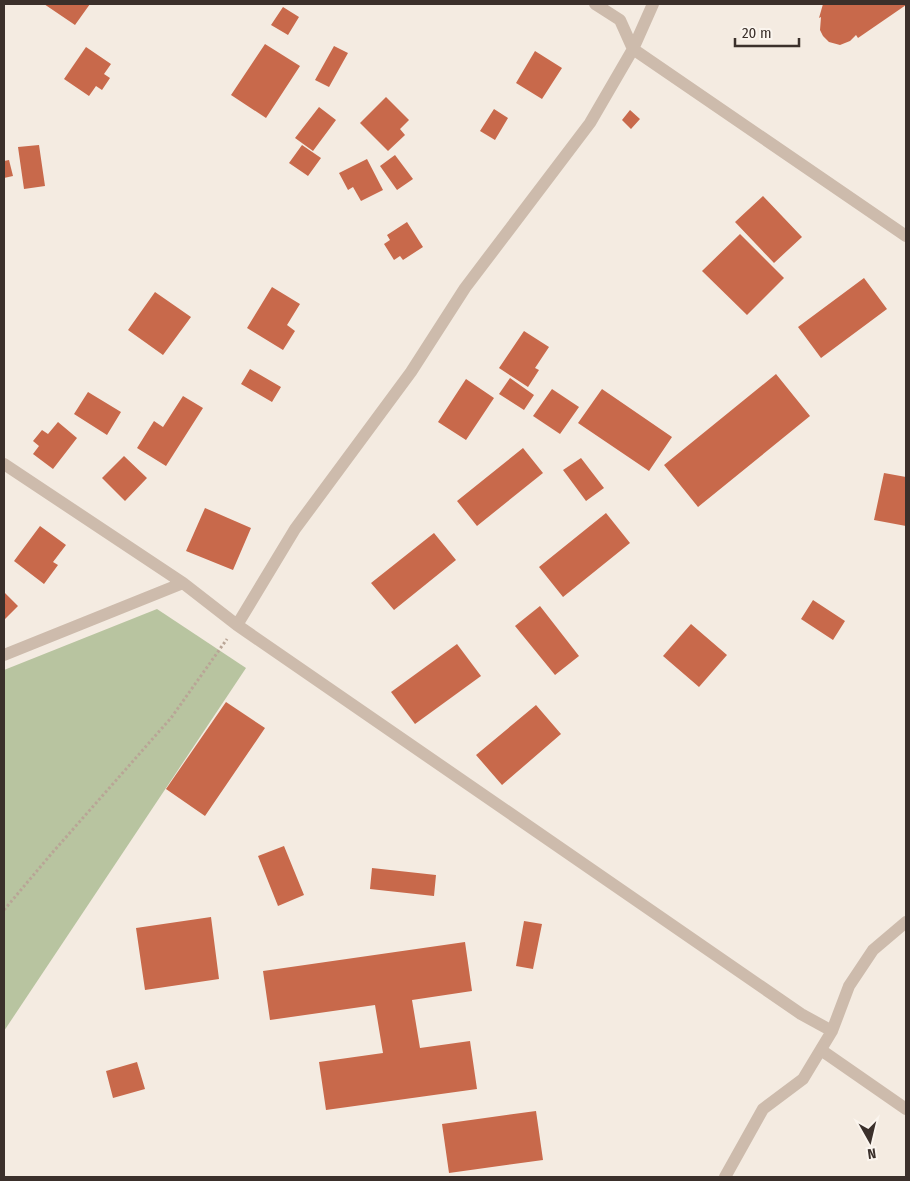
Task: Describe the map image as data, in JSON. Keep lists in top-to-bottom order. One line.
{"scale_bar":"20 m","north":"bottom"}
